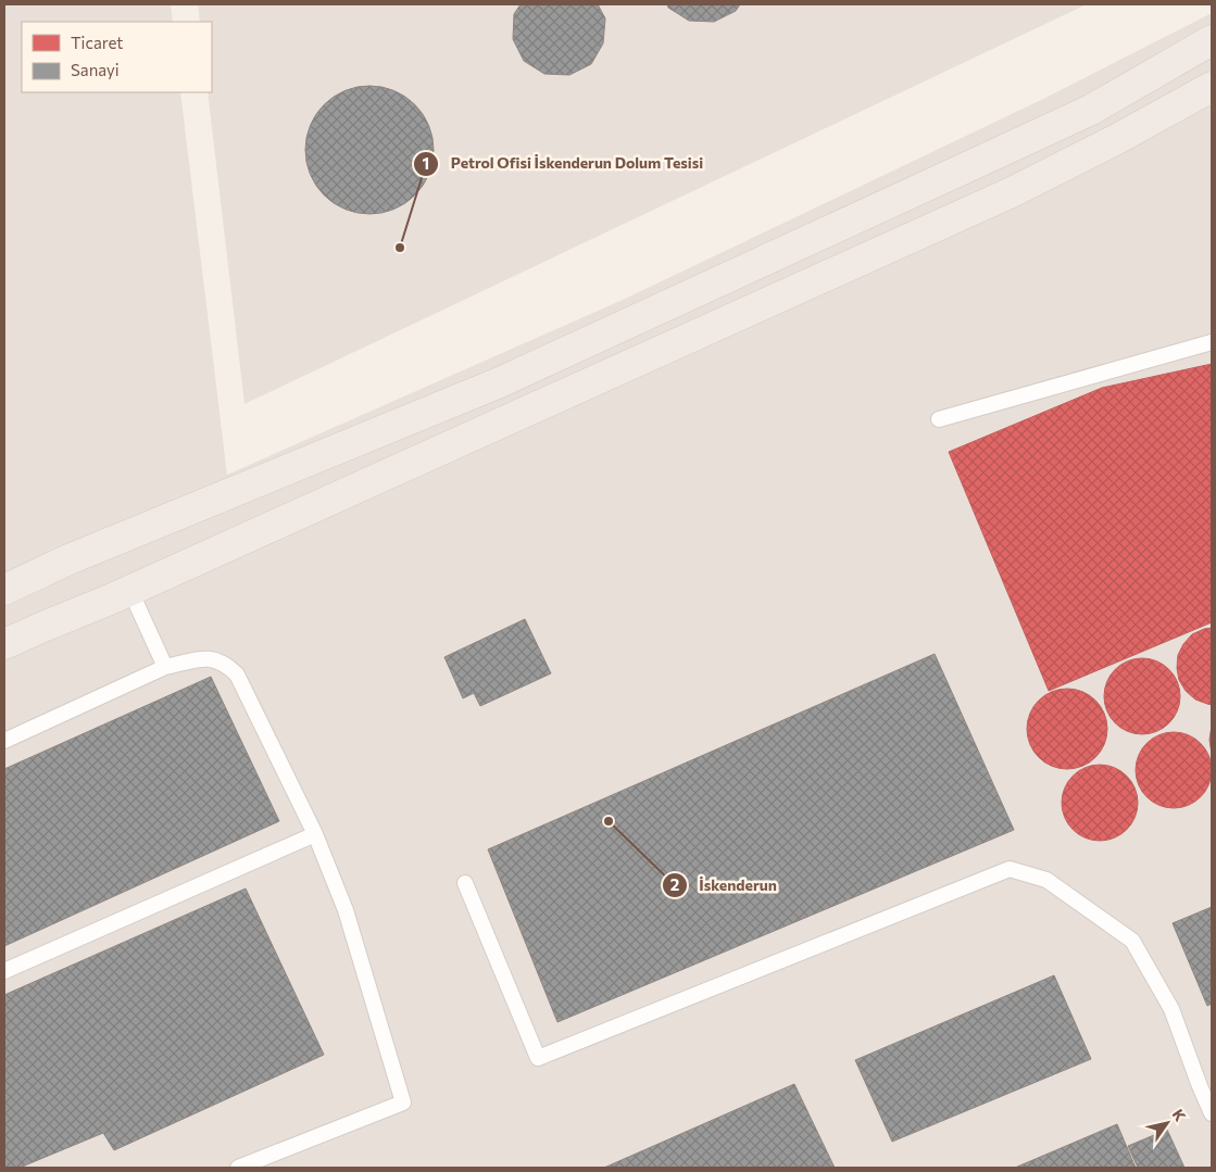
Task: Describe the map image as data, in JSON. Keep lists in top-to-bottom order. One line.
{"places":["Petrol Ofisi İskenderun Dolum Tesisi","İskenderun"],"legend":["Ticaret","Sanayi"],"north":"top right"}
